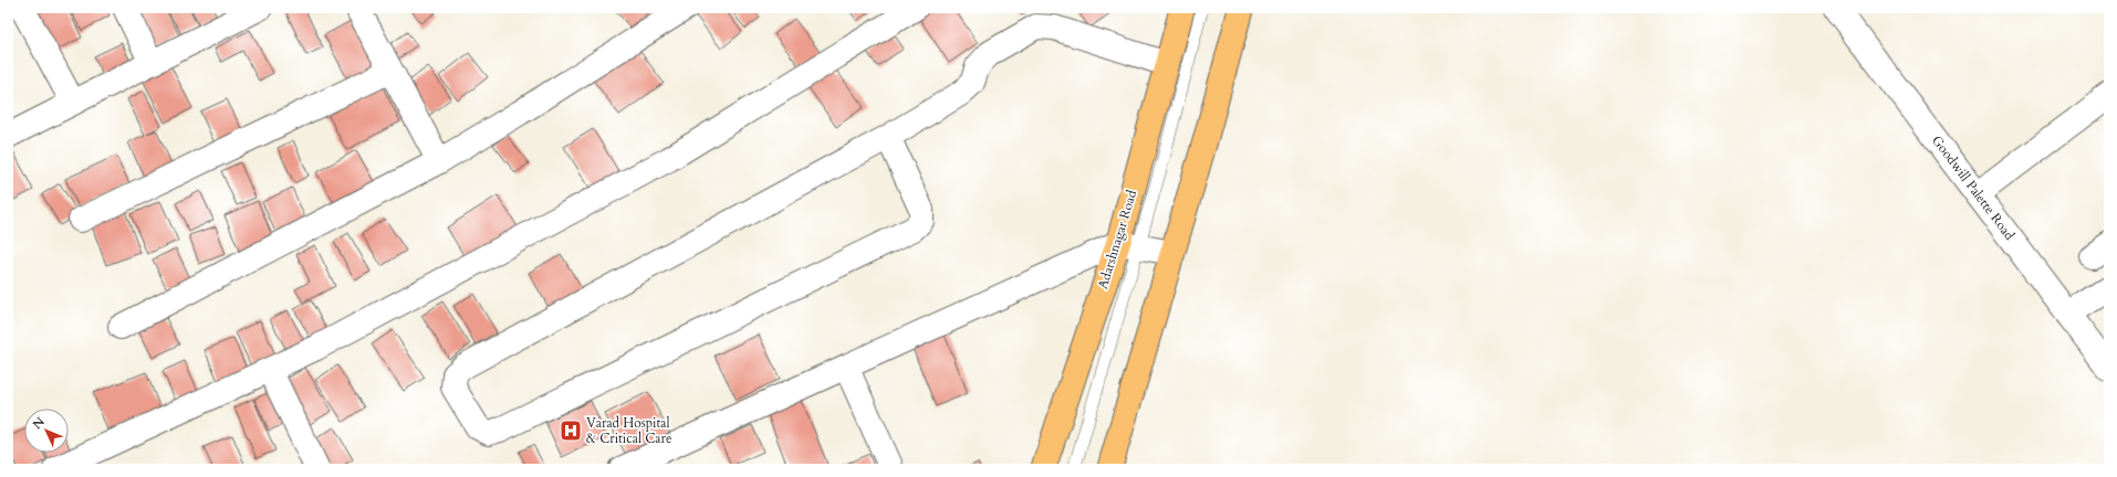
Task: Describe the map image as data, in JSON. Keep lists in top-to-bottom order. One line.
{"streets":{"main road":["Adarshnagar Road"],"street":["Goodwill Palette Road"]},"places":{"hospital":["Varad Hospital & Critical Care"]},"north":"top left"}
